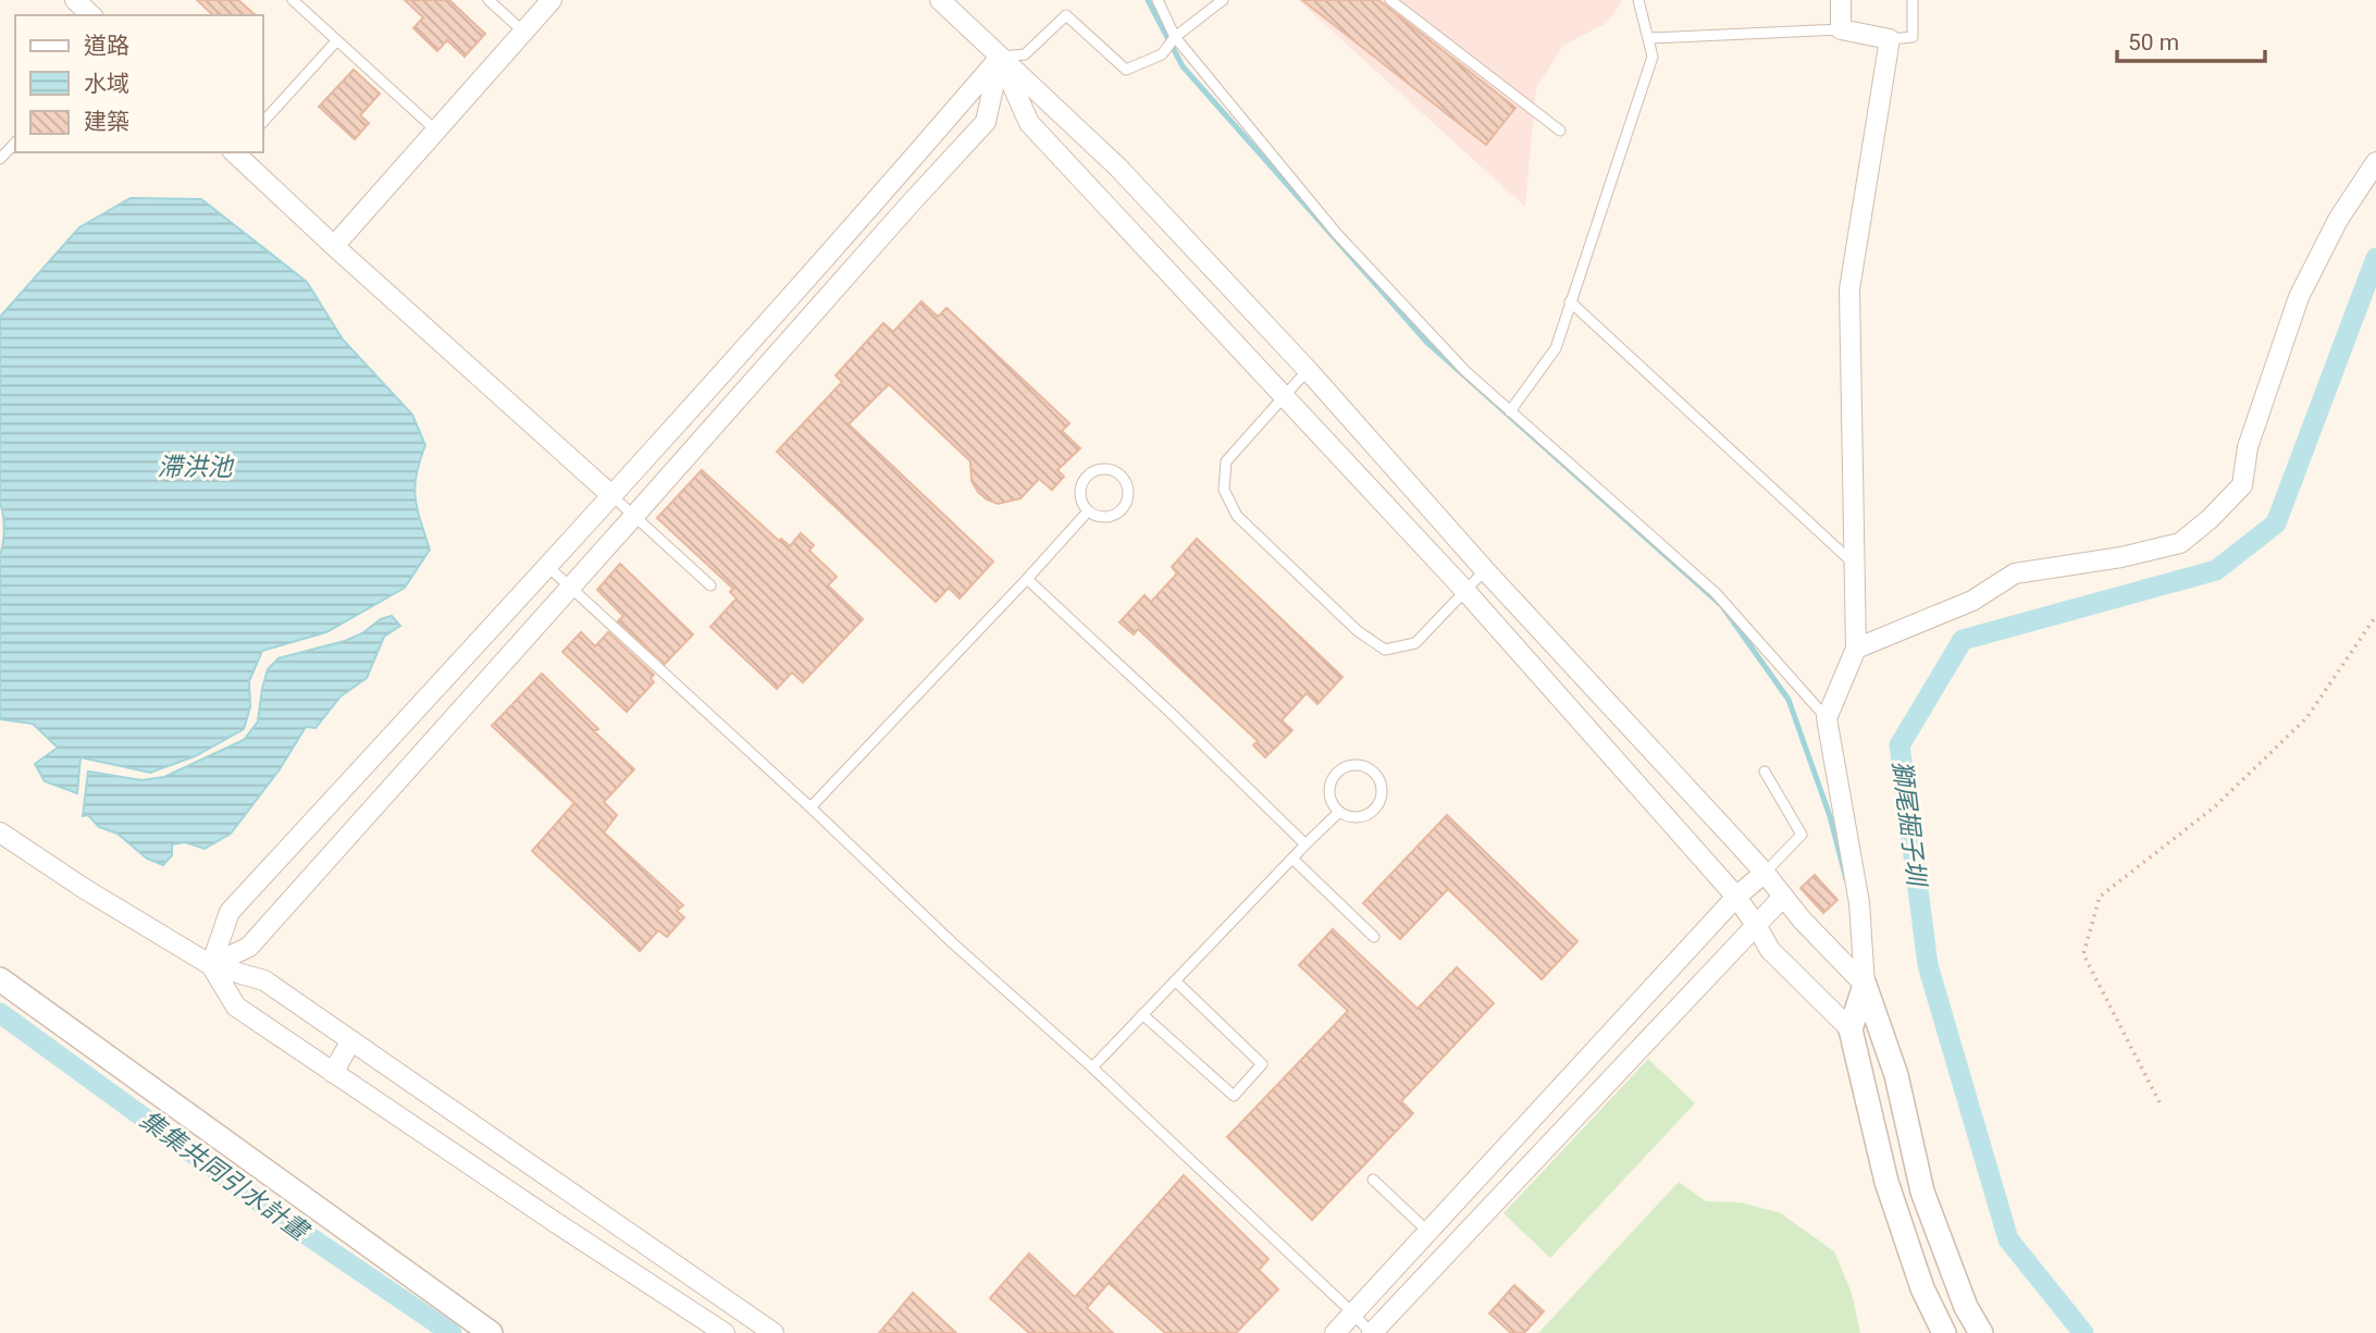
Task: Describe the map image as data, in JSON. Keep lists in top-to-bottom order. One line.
{"water":["滯洪池","獅尾掘子圳","集集共同引水計畫"],"legend":["道路","水域","建築"],"scale_bar":"50 m"}
